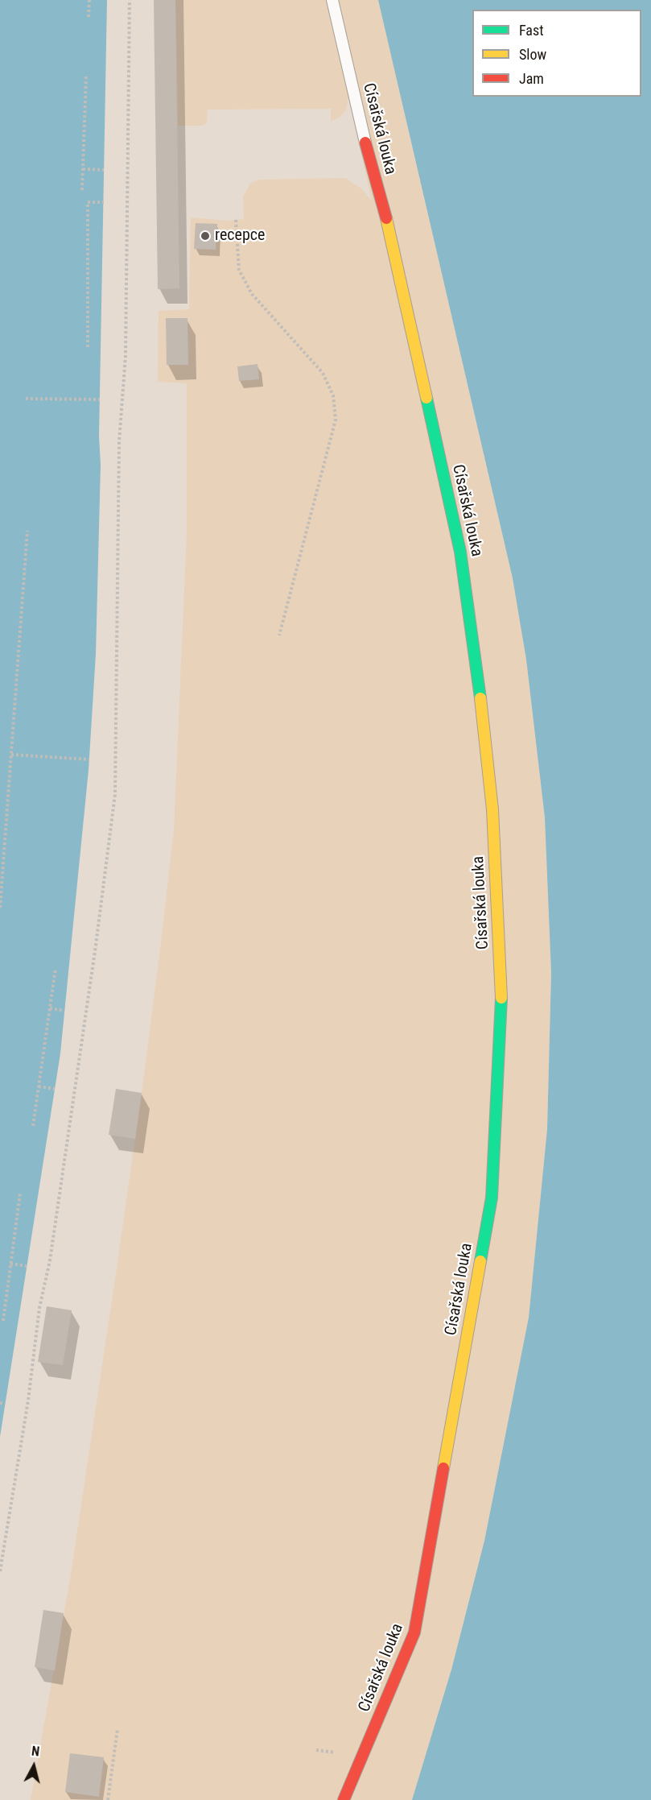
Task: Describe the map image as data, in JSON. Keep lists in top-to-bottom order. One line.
{"streets":{"street":["Císařská louka"]},"places":["recepce"],"legend":["Fast","Slow","Jam"],"north":"top"}
